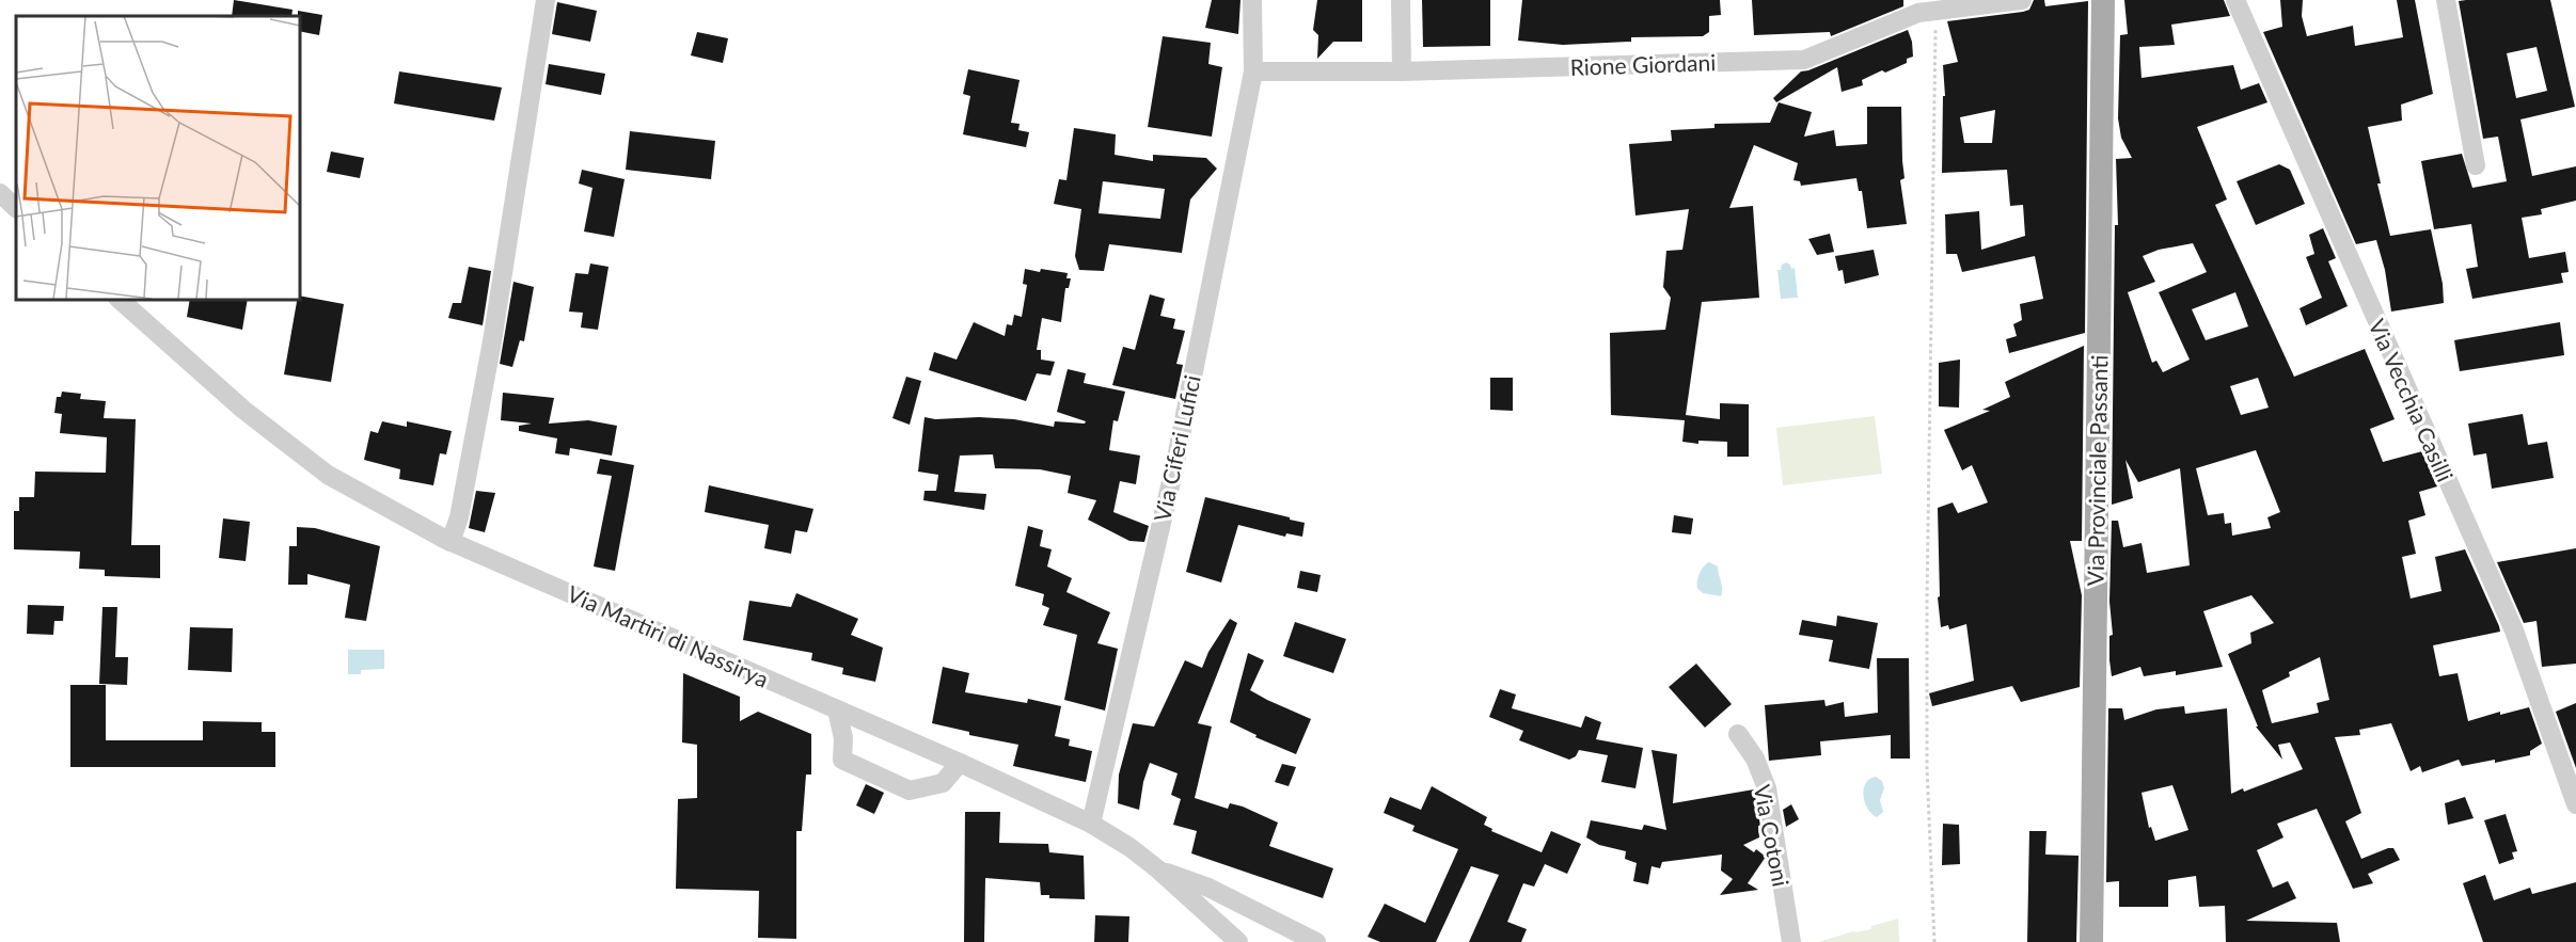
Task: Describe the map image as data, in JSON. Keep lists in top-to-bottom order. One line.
{"streets":{"main road":["Via Provinciale Passanti"],"street":["Rione Giordani","Via Vecchia Casilli","Via Ciferi Lufici","Via Martiri di Nassirya","Via Cotoni"]},"crossings":[["Rione Giordani","Via Ciferi Lufici"],["Via Ciferi Lufici","Via Martiri di Nassirya"]]}
